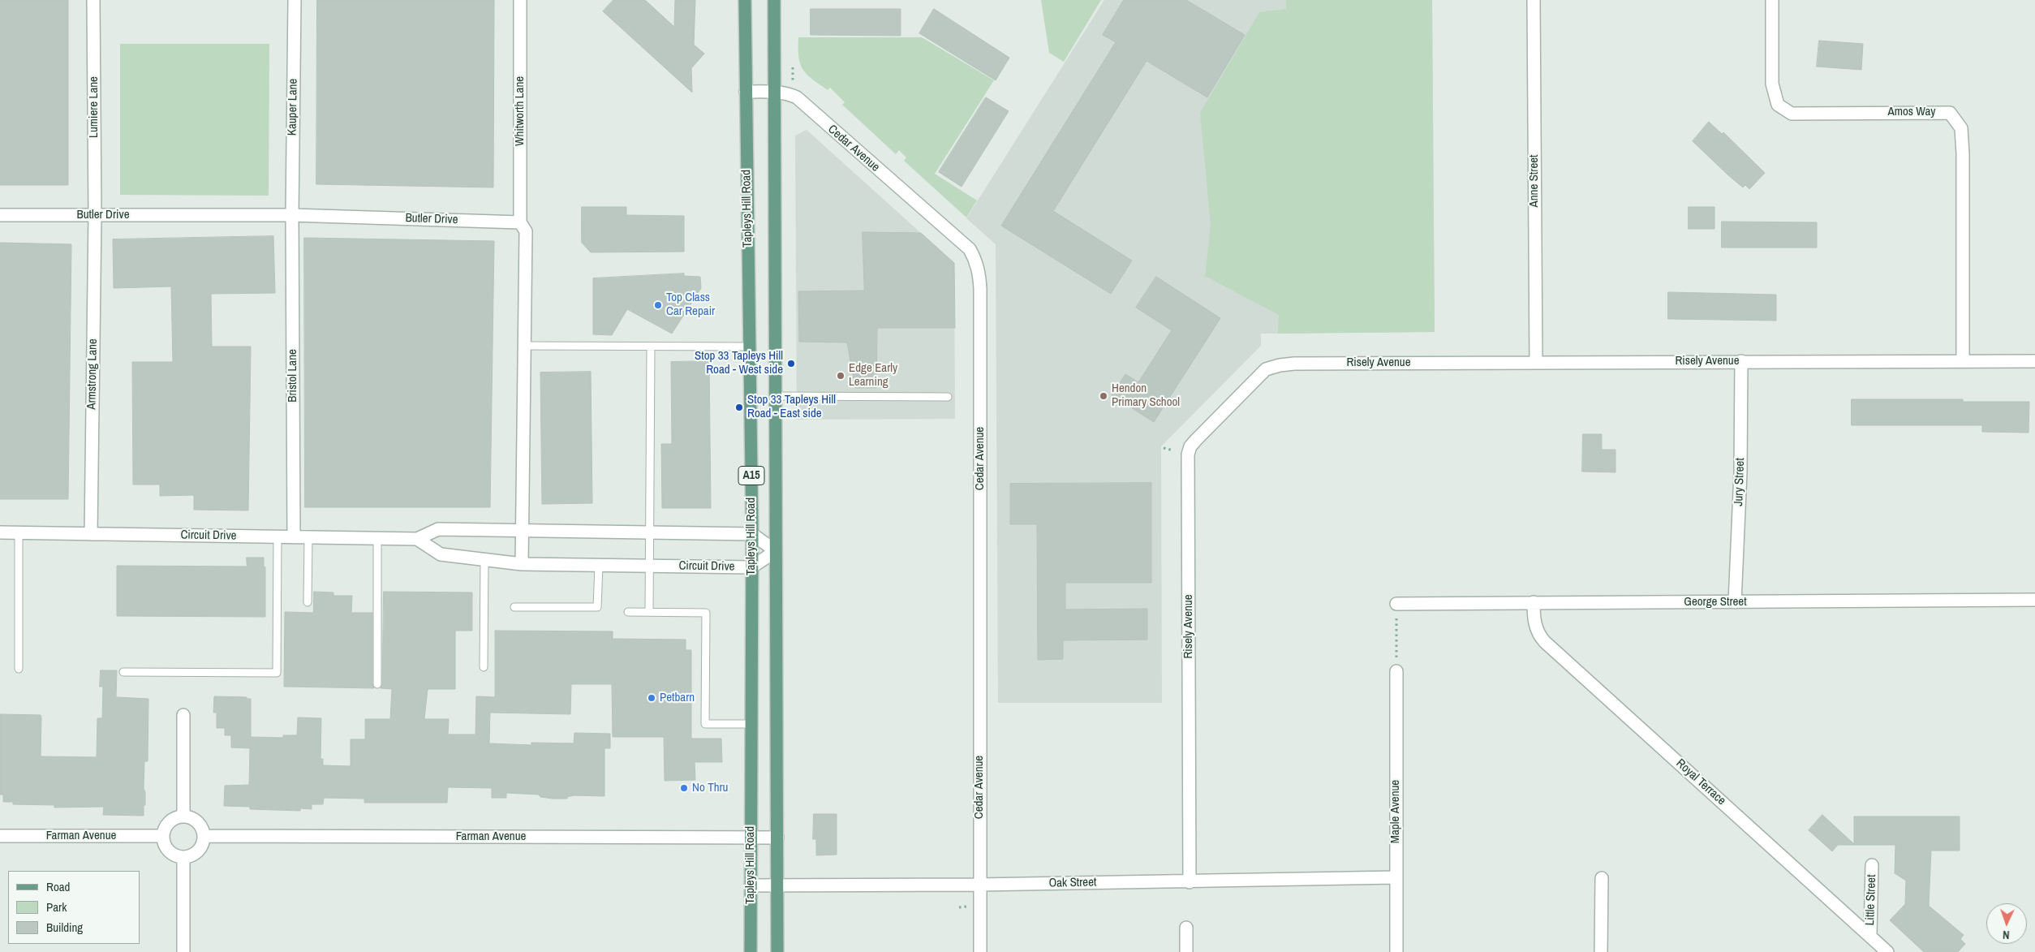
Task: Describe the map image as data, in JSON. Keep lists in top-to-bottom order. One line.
{"streets":{"main road":["Tapleys Hill Road","A15"],"street":["Lumiere Lane","Kauper Lane","Whitworth Lane","Amos Way","Cedar Avenue","Anne Street","Butler Drive","Risely Avenue","Armstrong Lane","Bristol Lane","Jury Street","Circuit Drive","George Street","Royal Terrace","Maple Avenue","Farman Avenue","Oak Street","Little Street"]},"crossings":[["Lumiere Lane","Butler Drive"],["Lumiere Lane","Armstrong Lane"],["Kauper Lane","Butler Drive"],["Kauper Lane","Bristol Lane"],["Whitworth Lane","Butler Drive"],["Amos Way","Risely Avenue"],["Cedar Avenue","Tapleys Hill Road"],["Cedar Avenue","Oak Street"],["Anne Street","Risely Avenue"],["Tapleys Hill Road","Circuit Drive"],["Tapleys Hill Road","Farman Avenue"],["Tapleys Hill Road","Oak Street"],["Butler Drive","Armstrong Lane"],["Butler Drive","Bristol Lane"],["Risely Avenue","Jury Street"],["Risely Avenue","Oak Street"],["Armstrong Lane","Circuit Drive"],["Bristol Lane","Circuit Drive"],["Jury Street","George Street"],["George Street","Royal Terrace"],["Royal Terrace","Little Street"],["Maple Avenue","Oak Street"]],"places":["Top Class Car Repair","Stop 33 Tapleys Hill Road - West side","Edge Early Learning","Hendon Primary School","Stop 33 Tapleys Hill Road - East side","Petbarn","No Thru"],"legend":["Road","Park","Building"],"north":"bottom"}
